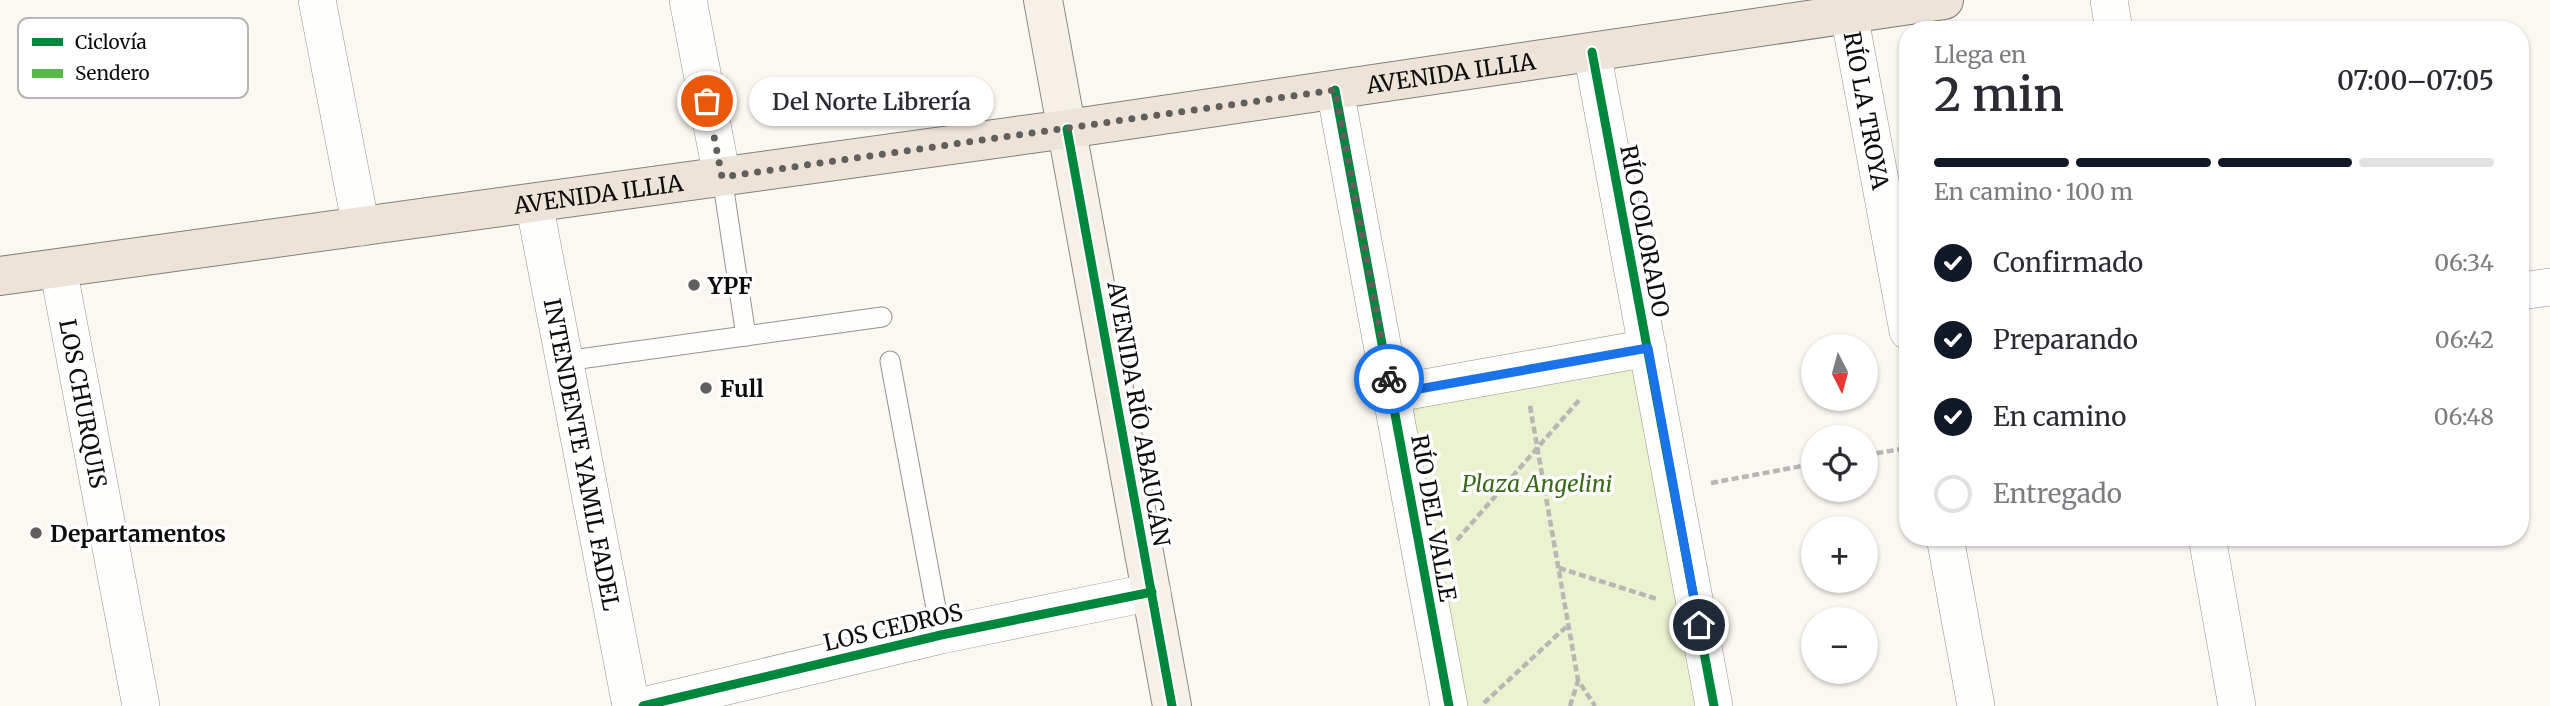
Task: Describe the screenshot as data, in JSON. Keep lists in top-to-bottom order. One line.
{"streets":{"main road":["AVENIDA ILLIA"],"street":["RÍO LA TROYA","RÍO COLORADO","LOS CHURQUIS","AVENIDA RÍO ABAUCÁN","INTENDENTE YAMIL FADEL","RÍO DEL VALLE","LOS CEDROS"]},"crossings":[["AVENIDA ILLIA","RÍO LA TROYA"],["AVENIDA ILLIA","RÍO COLORADO"],["AVENIDA ILLIA","LOS CHURQUIS"],["AVENIDA ILLIA","AVENIDA RÍO ABAUCÁN"],["AVENIDA ILLIA","INTENDENTE YAMIL FADEL"],["AVENIDA ILLIA","RÍO DEL VALLE"],["AVENIDA RÍO ABAUCÁN","LOS CEDROS"]],"parks":["Plaza Angelini"],"places":["Del Norte Librería","YPF","Full","Departamentos"],"legend":["Ciclovía","Sendero"],"north":"bottom","page":{"heading":["2 min","Llega en","07:00–07:05"],"bubble":"Del Norte Librería","bar":"En camino · 100 m","list":[["Confirmado","06:34"],["Preparando","06:42"],["En camino","06:48"],"Entregado"],"map_buttons":["+","−"]}}
